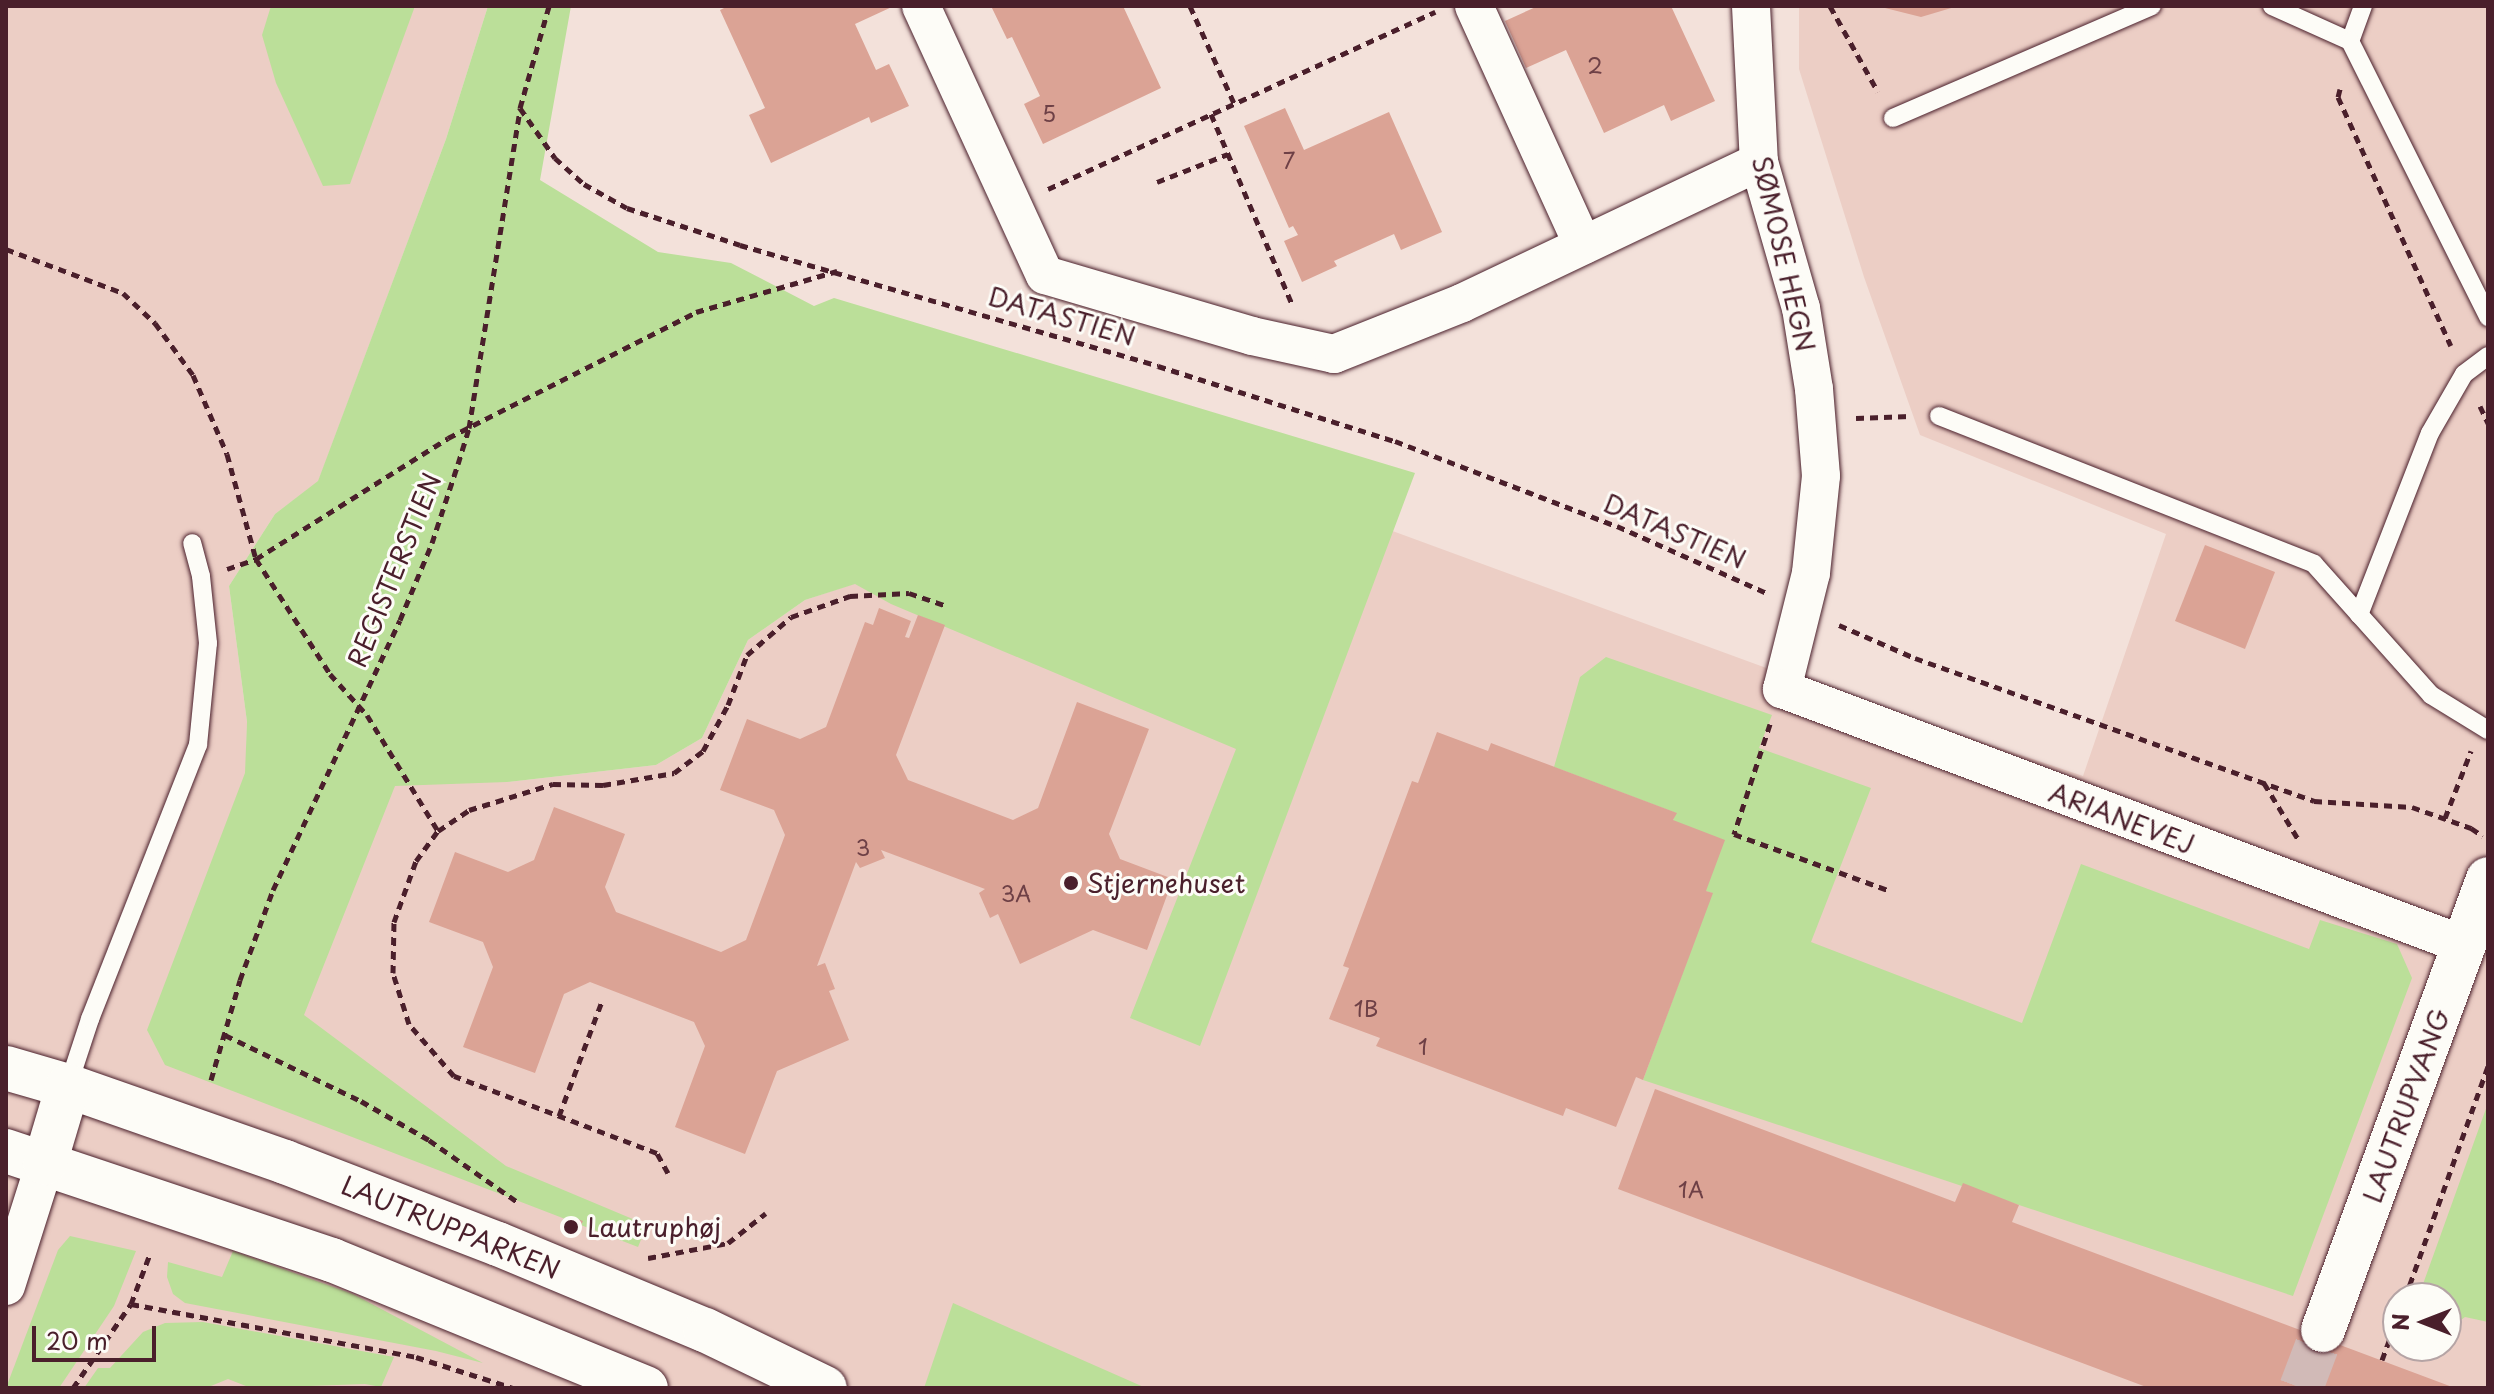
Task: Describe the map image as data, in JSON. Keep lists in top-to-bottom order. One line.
{"streets":{"street":["SØMOSE HEGN","ARIANEVEJ","LAUTRUPVANG","LAUTRUPPARKEN"],"path":["DATASTIEN","REGISTERSTIEN"]},"crossings":[["SØMOSE HEGN","DATASTIEN"],["SØMOSE HEGN","ARIANEVEJ"],["DATASTIEN","REGISTERSTIEN"],["ARIANEVEJ","LAUTRUPVANG"]],"places":["Stjernehuset","Lautruphøj"],"house_numbers":["2","5","7","3","3A","1B","1","1A"],"scale_bar":"20 m","north":"left"}
